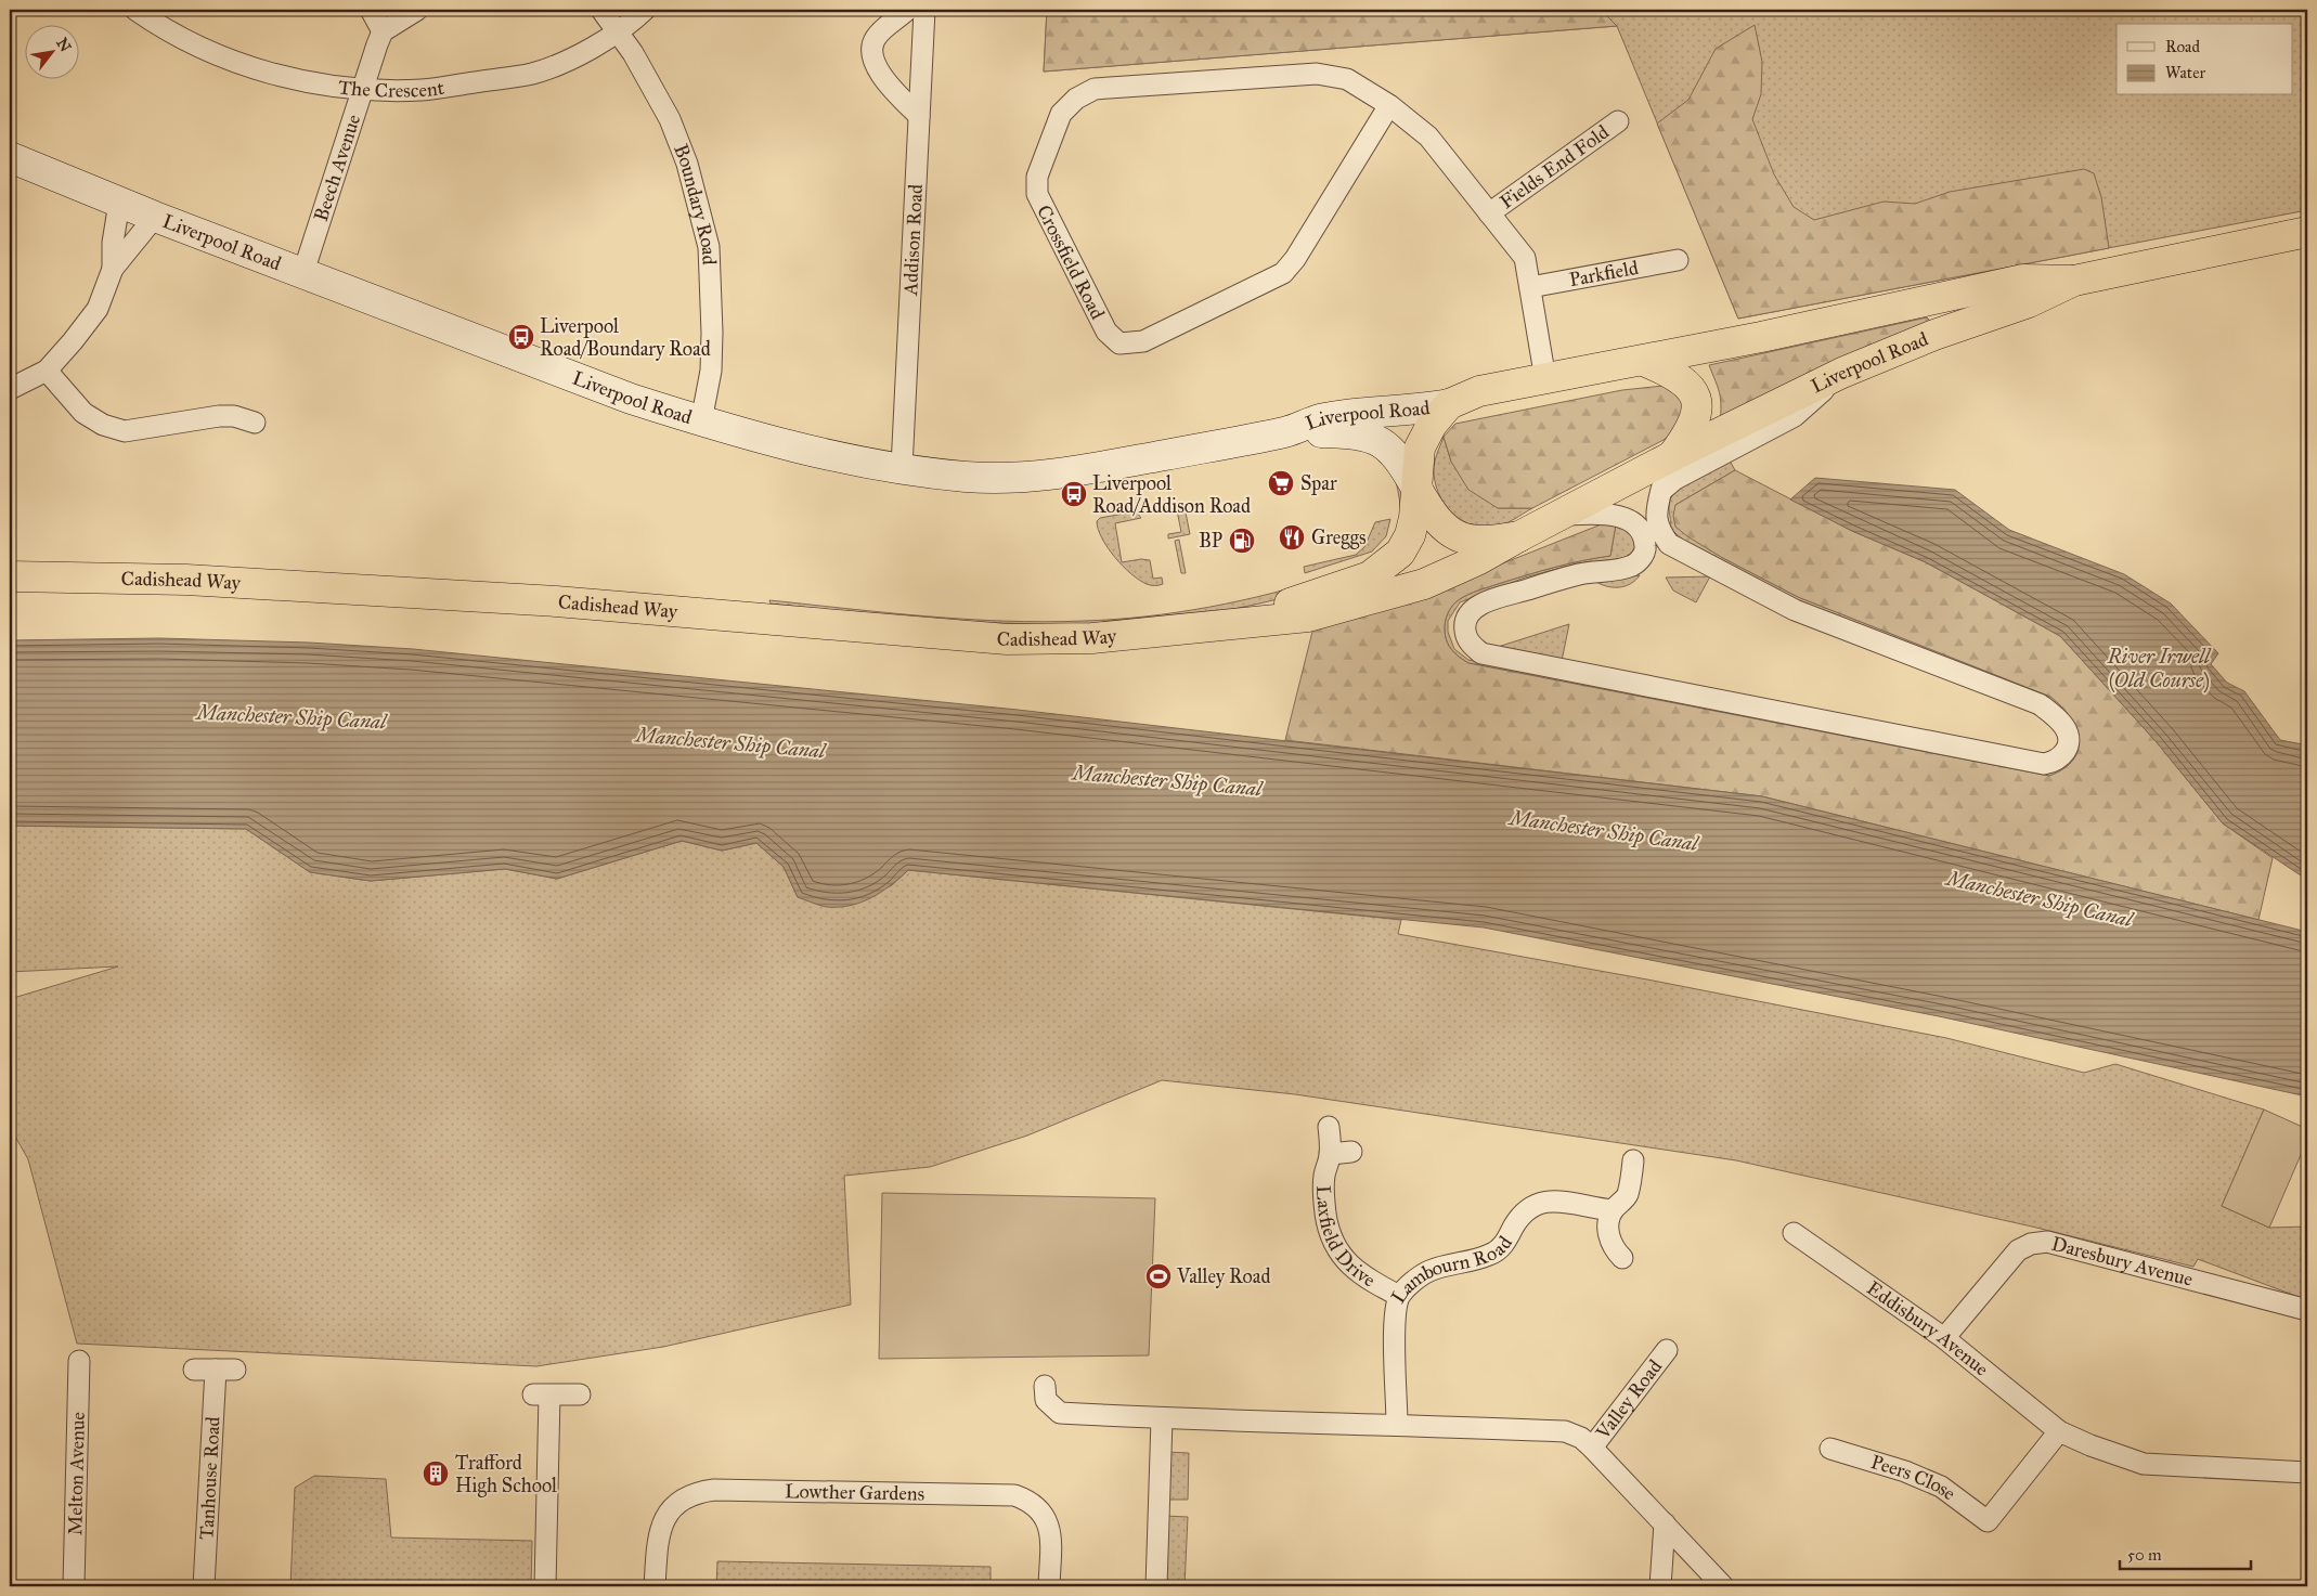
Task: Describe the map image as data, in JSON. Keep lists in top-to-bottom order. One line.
{"streets":{"highway":["Liverpool Road","Cadishead Way"],"street":["The Crescent","Beech Avenue","Fields End Fold","Boundary Road","Addison Road","Crossfield Road","Parkfield","Laxfield Drive","Daresbury Avenue","Lambourn Road","Eddisbury Avenue","Valley Road","Melton Avenue","Tanhouse Road","Peers Close","Lowther Gardens"]},"crossings":[["The Crescent","Beech Avenue"],["The Crescent","Boundary Road"],["Beech Avenue","Liverpool Road"],["Fields End Fold","Crossfield Road"],["Boundary Road","Liverpool Road"],["Addison Road","Liverpool Road"],["Liverpool Road","Crossfield Road"],["Liverpool Road","Cadishead Way"],["Crossfield Road","Parkfield"],["Laxfield Drive","Lambourn Road"],["Daresbury Avenue","Eddisbury Avenue"],["Lambourn Road","Valley Road"],["Eddisbury Avenue","Peers Close"]],"water":["River Irwell (Old Course)","Manchester Ship Canal"],"places":{"bus stop":["Liverpool Road/Boundary Road","Liverpool Road/Addison Road"],"supermarket":["Spar"],"restaurant":["Greggs"],"fuel station":["BP"],"sports":["Valley Road"],"building":["Trafford High School"]},"legend":["Road","Water"],"scale_bar":"50 m","north":"top right"}
